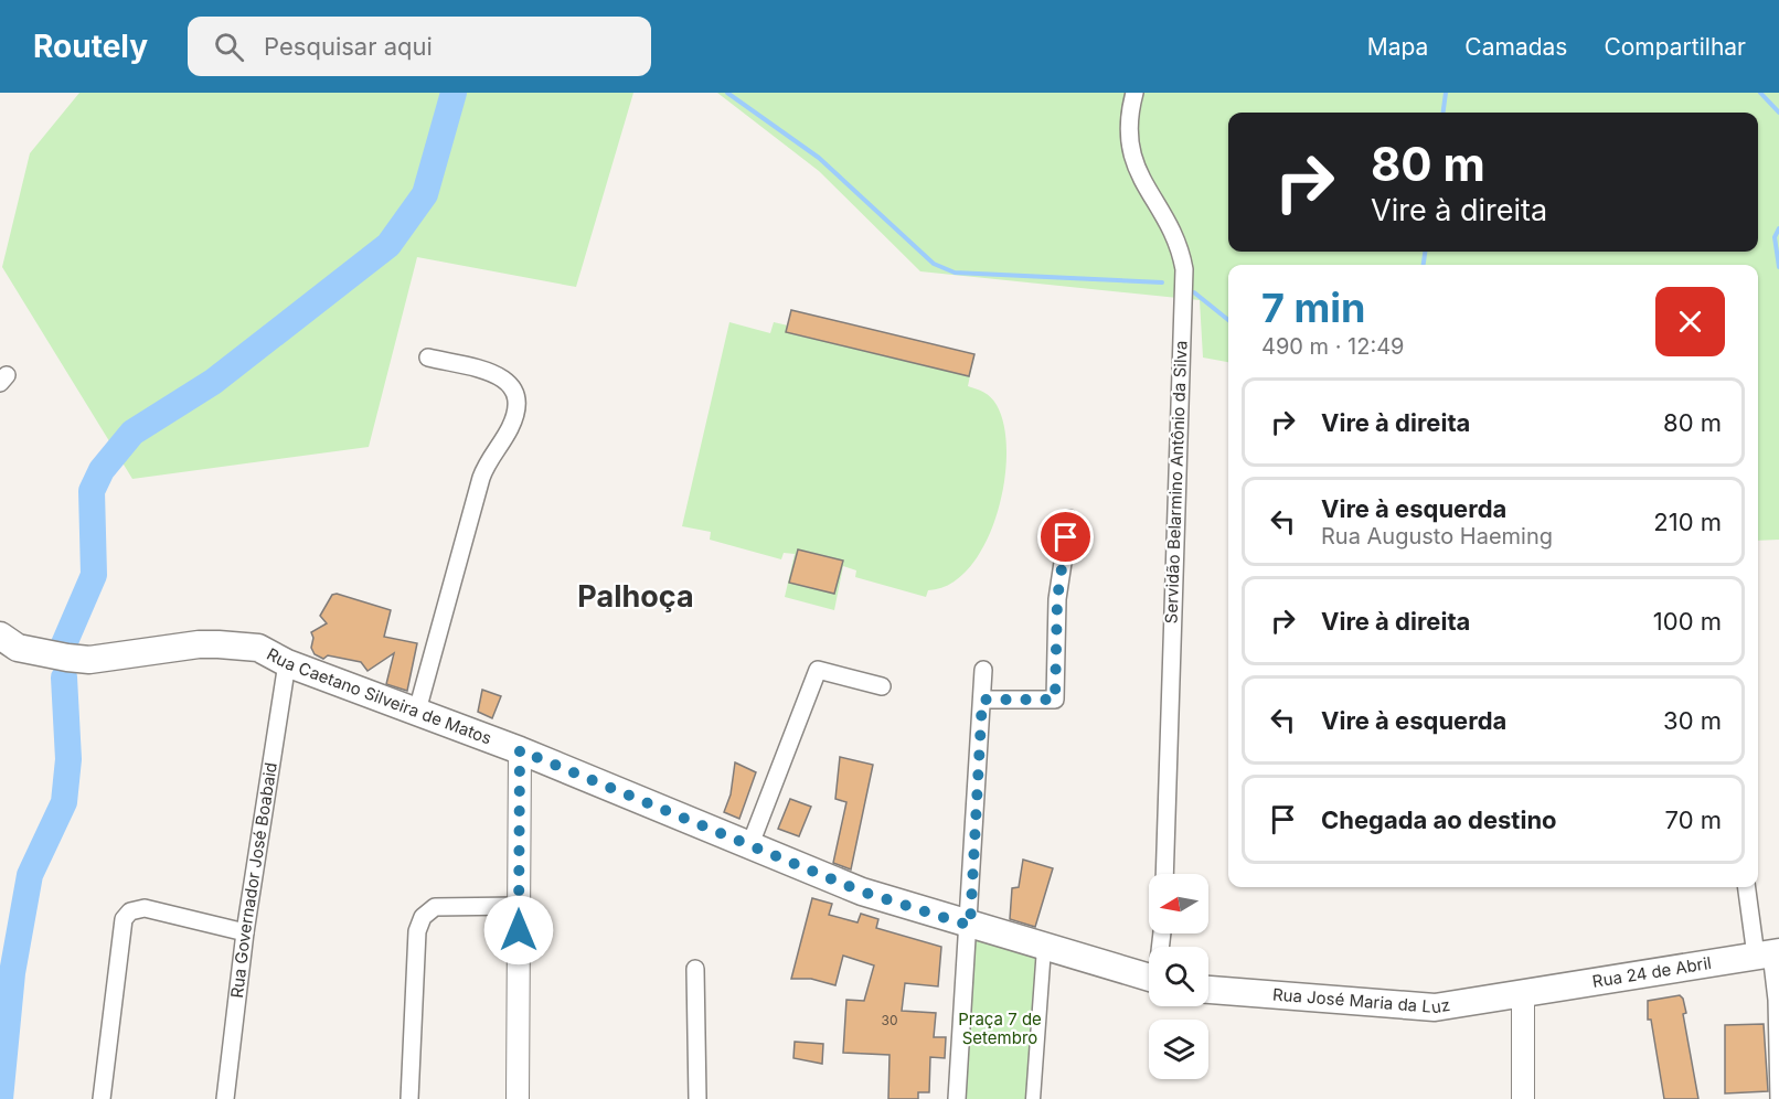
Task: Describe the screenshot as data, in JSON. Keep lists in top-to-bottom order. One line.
{"streets":{"main road":["Rua Caetano Silveira de Matos","Rua 24 de Abril","Rua José Maria da Luz"],"street":["Servidão Belarmino Antônio da Silva","Rua Governador José Boabaid"]},"crossings":[["Rua Caetano Silveira de Matos","Rua Governador José Boabaid"],["Rua 24 de Abril","Rua José Maria da Luz"]],"districts":["Palhoça"],"parks":["Praça 7 de Setembro"],"house_numbers":["30"],"north":"left","page":{"header":"Routely","search":"Pesquisar aqui","nav":["Mapa","Camadas","Compartilhar"],"turn":["80 m","Vire à direita"],"heading":["7 min","490 m · 12:49"],"list":[{"name":"Vire à direita","value":"80 m"},{"name":"Vire à esquerda","note":"Rua Augusto Haeming","value":"210 m"},{"name":"Vire à direita","value":"100 m"},{"name":"Vire à esquerda","value":"30 m"},{"name":"Chegada ao destino","value":"70 m"}]}}
